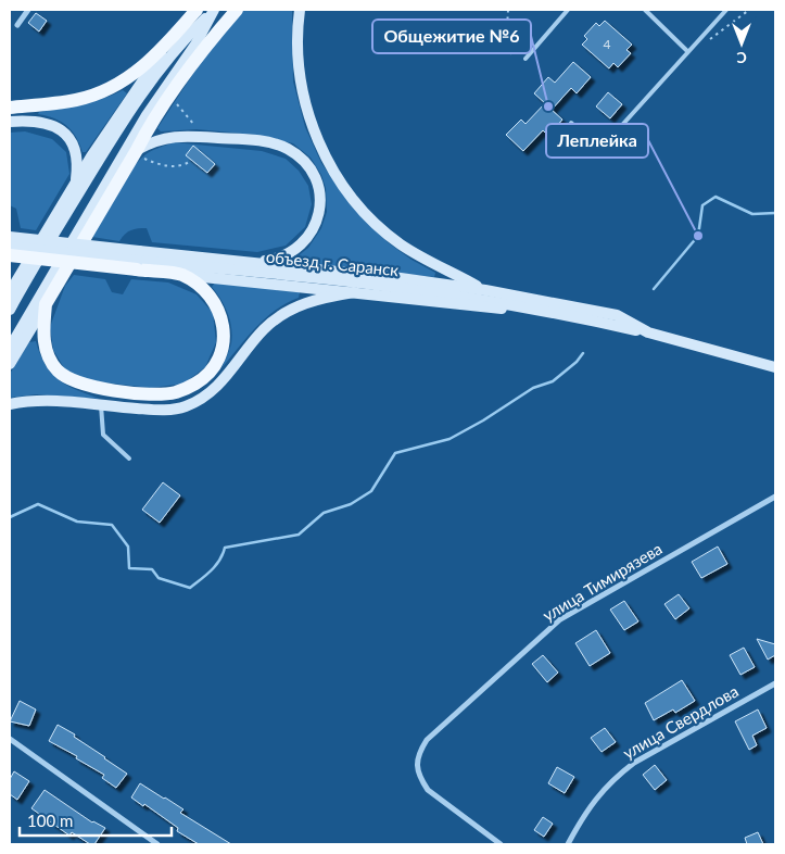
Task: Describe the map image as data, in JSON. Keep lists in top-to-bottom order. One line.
{"streets":{"street":["объезд г. Саранск","улица Тимирязева","улица Свердлова"]},"places":["Общежитие №6","Леплейка"],"house_numbers":["4"],"scale_bar":"100 m","north":"bottom"}
